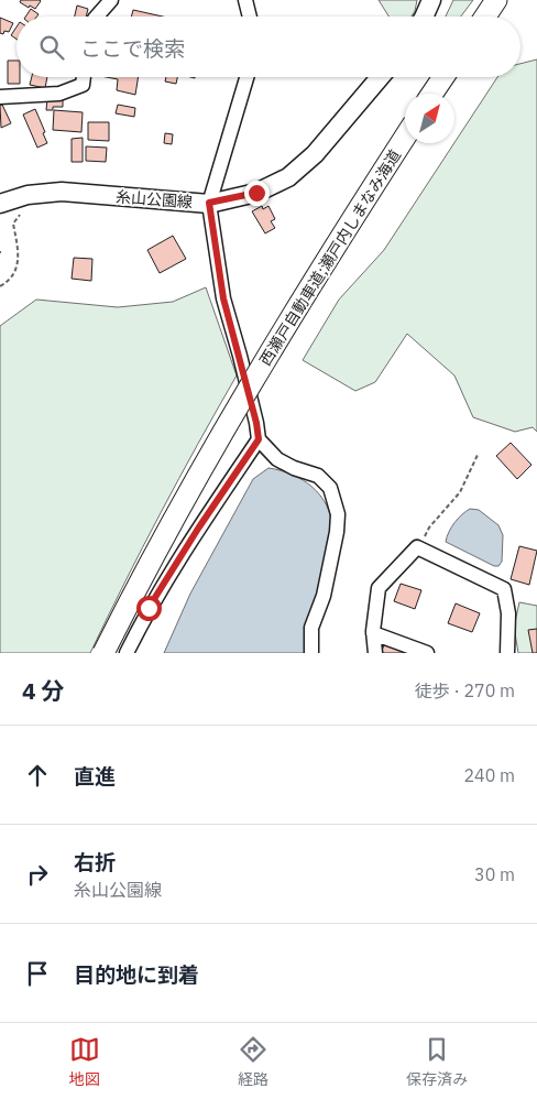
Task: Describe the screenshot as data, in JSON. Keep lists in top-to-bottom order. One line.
{"streets":{"highway":["西瀬戸自動車道;瀬戸内しまなみ海道"],"main road":["糸山公園線"]},"north":"top right","page":{"search":"ここで検索","heading":["4 分","徒歩 · 270 m"],"list":[["直進","240 m"],["右折","糸山公園線","30 m"],"目的地に到着"],"nav":["地図","経路","保存済み"]}}
